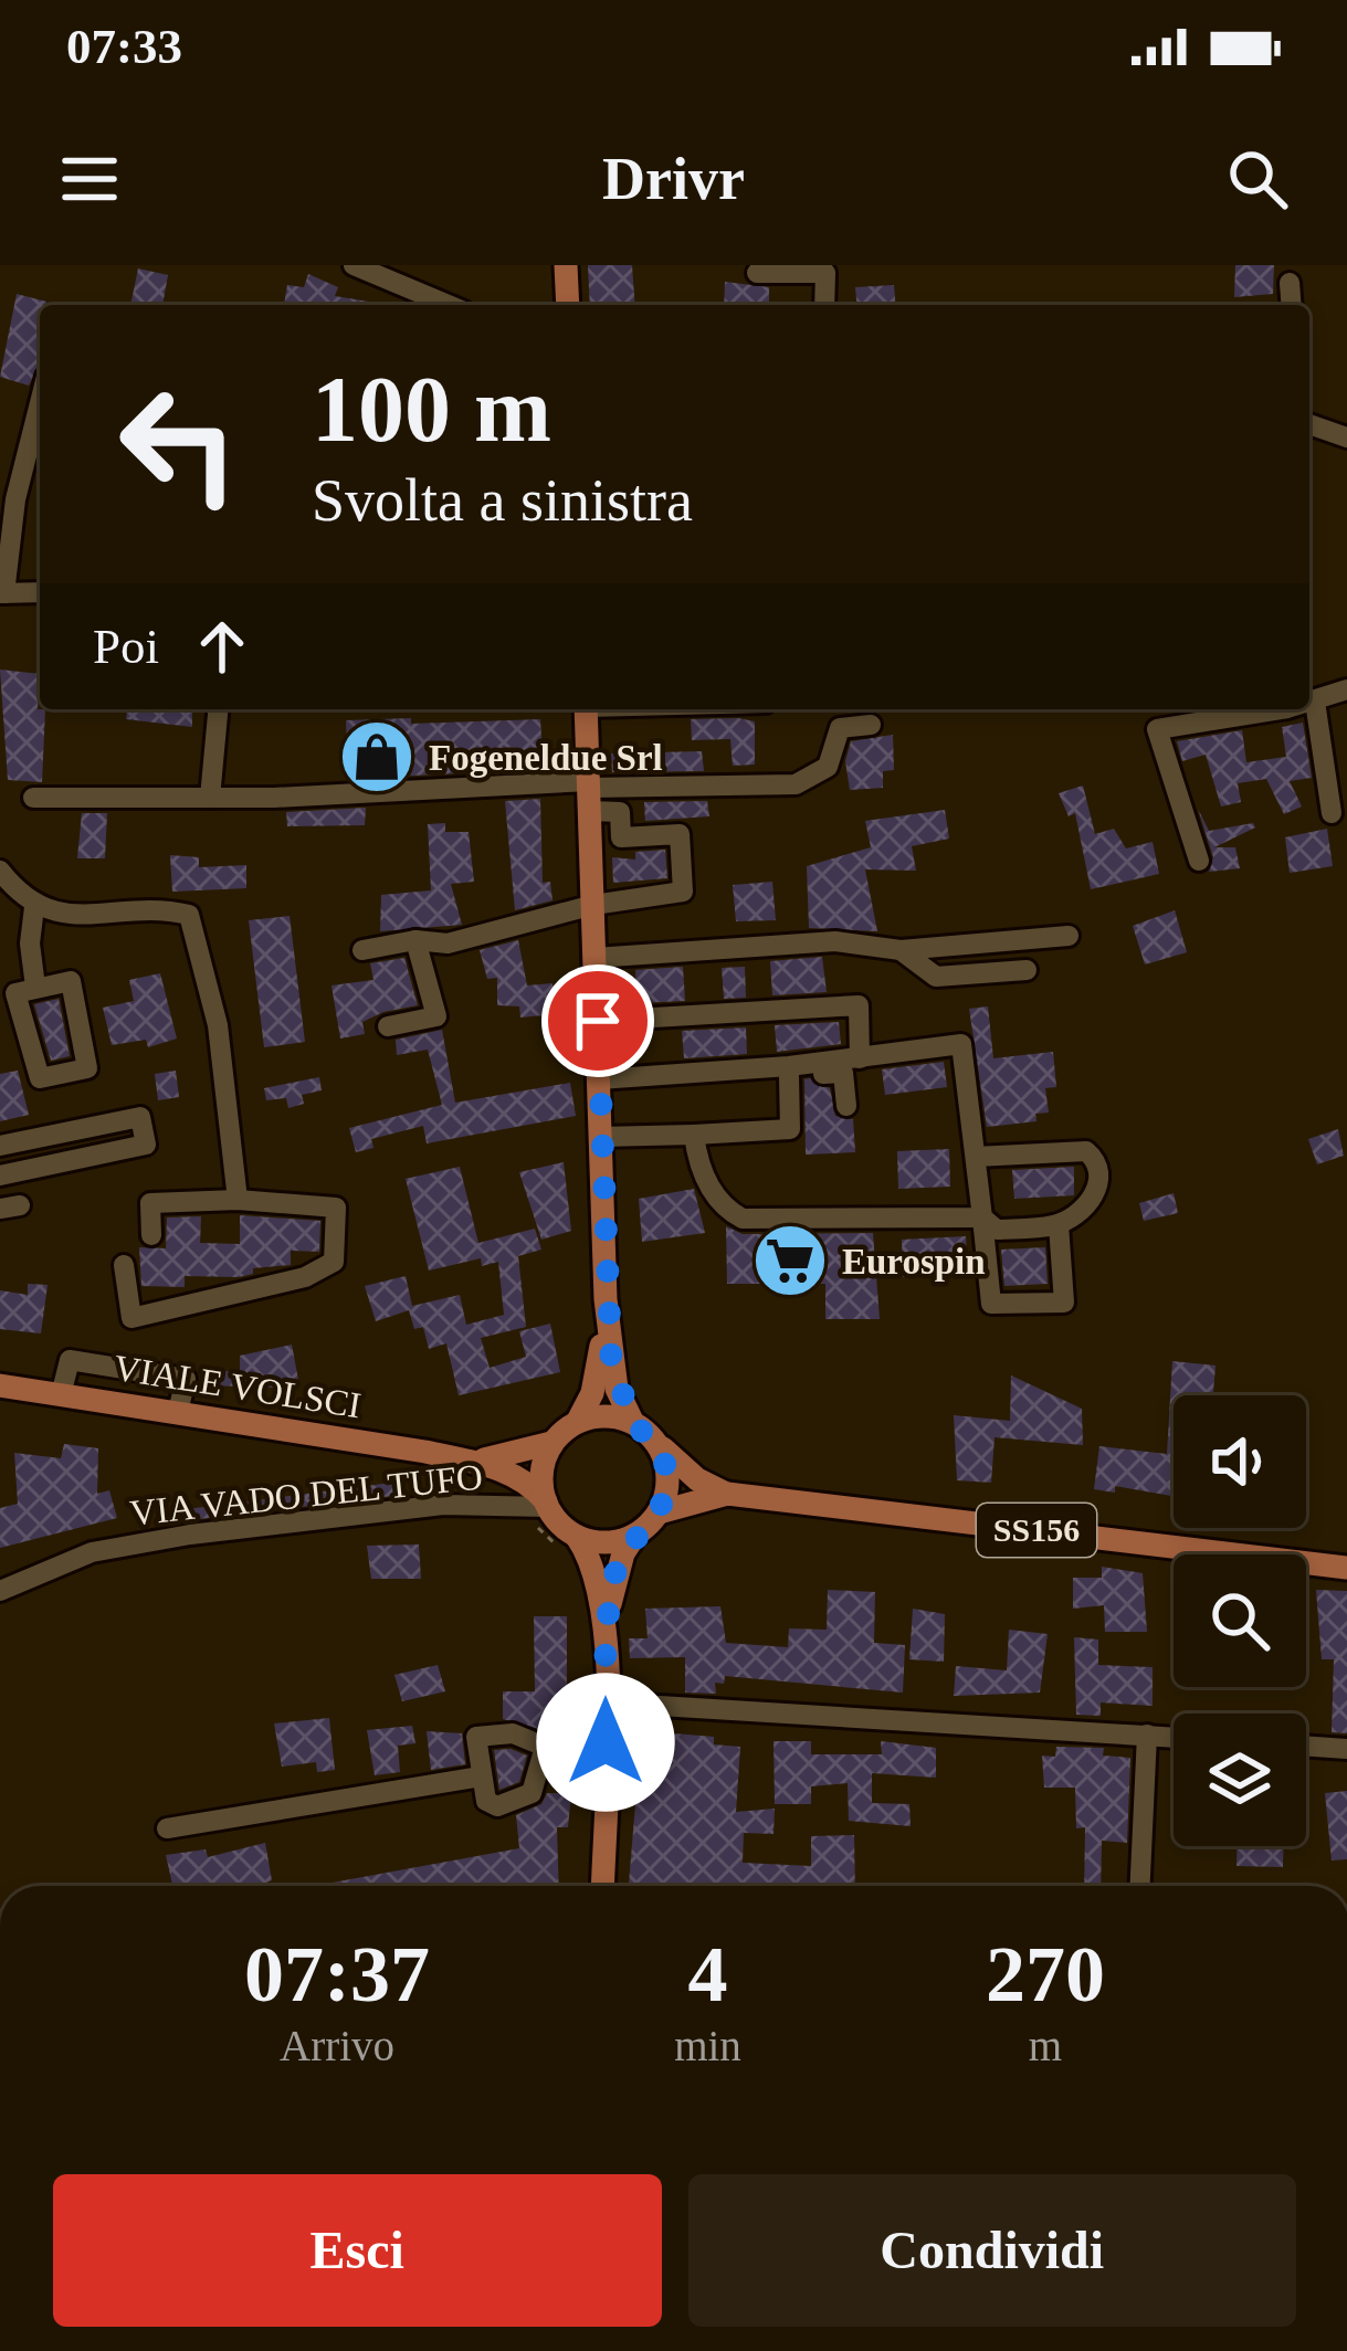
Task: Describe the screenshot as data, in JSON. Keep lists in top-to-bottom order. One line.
{"streets":{"main road":["VIALE VOLSCI","SS156"],"street":["VIA VADO DEL TUFO"]},"crossings":[["VIALE VOLSCI","VIA VADO DEL TUFO"],["VIALE VOLSCI","SS156"],["VIA VADO DEL TUFO","SS156"]],"places":{"shop":["Fogeneldue Srl"],"supermarket":["Eurospin"]},"page":{"status":"07:33","header":"Drivr","turn":["100 m","Svolta a sinistra"],"then":"Poi","eta":["07:37","Arrivo","4","min","270","m"],"buttons":["Esci","Condividi"]}}
